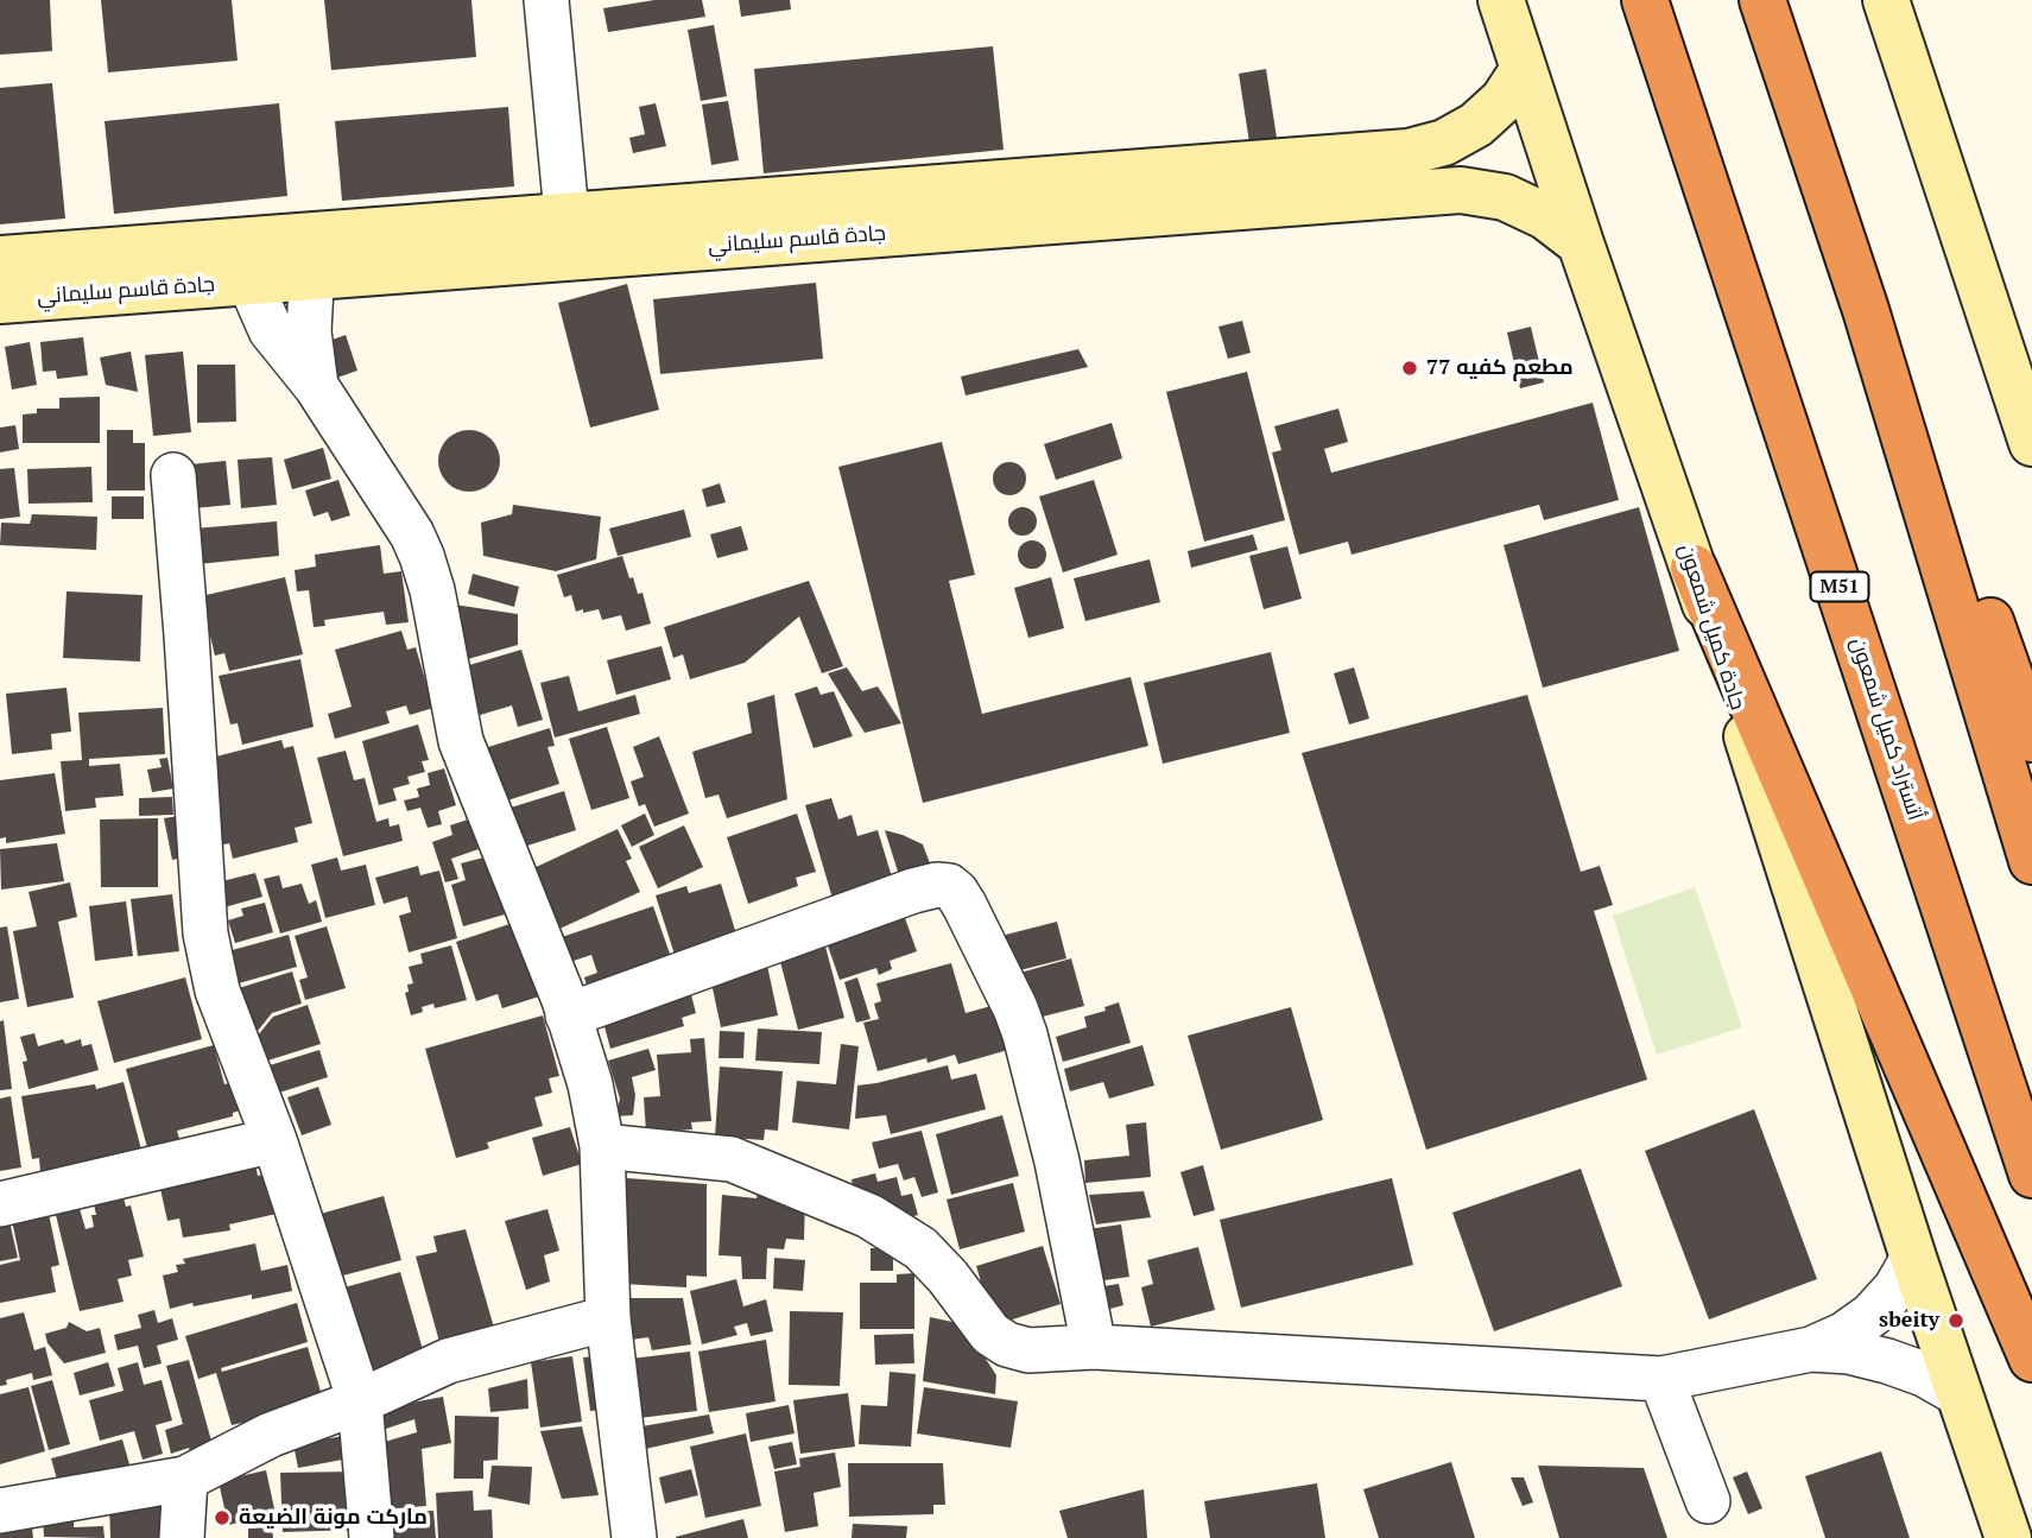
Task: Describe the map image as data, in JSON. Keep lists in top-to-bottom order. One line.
{"streets":{"highway":["M51","أتستراد كميل شمعون"],"main road":["جادة قاسم سليماني","جادة كميل شمعون"]},"crossings":[["جادة قاسم سليماني","جادة كميل شمعون"]],"places":["مطعم كفيه 77","sbeity","ماركت مونة الضيعة"]}
